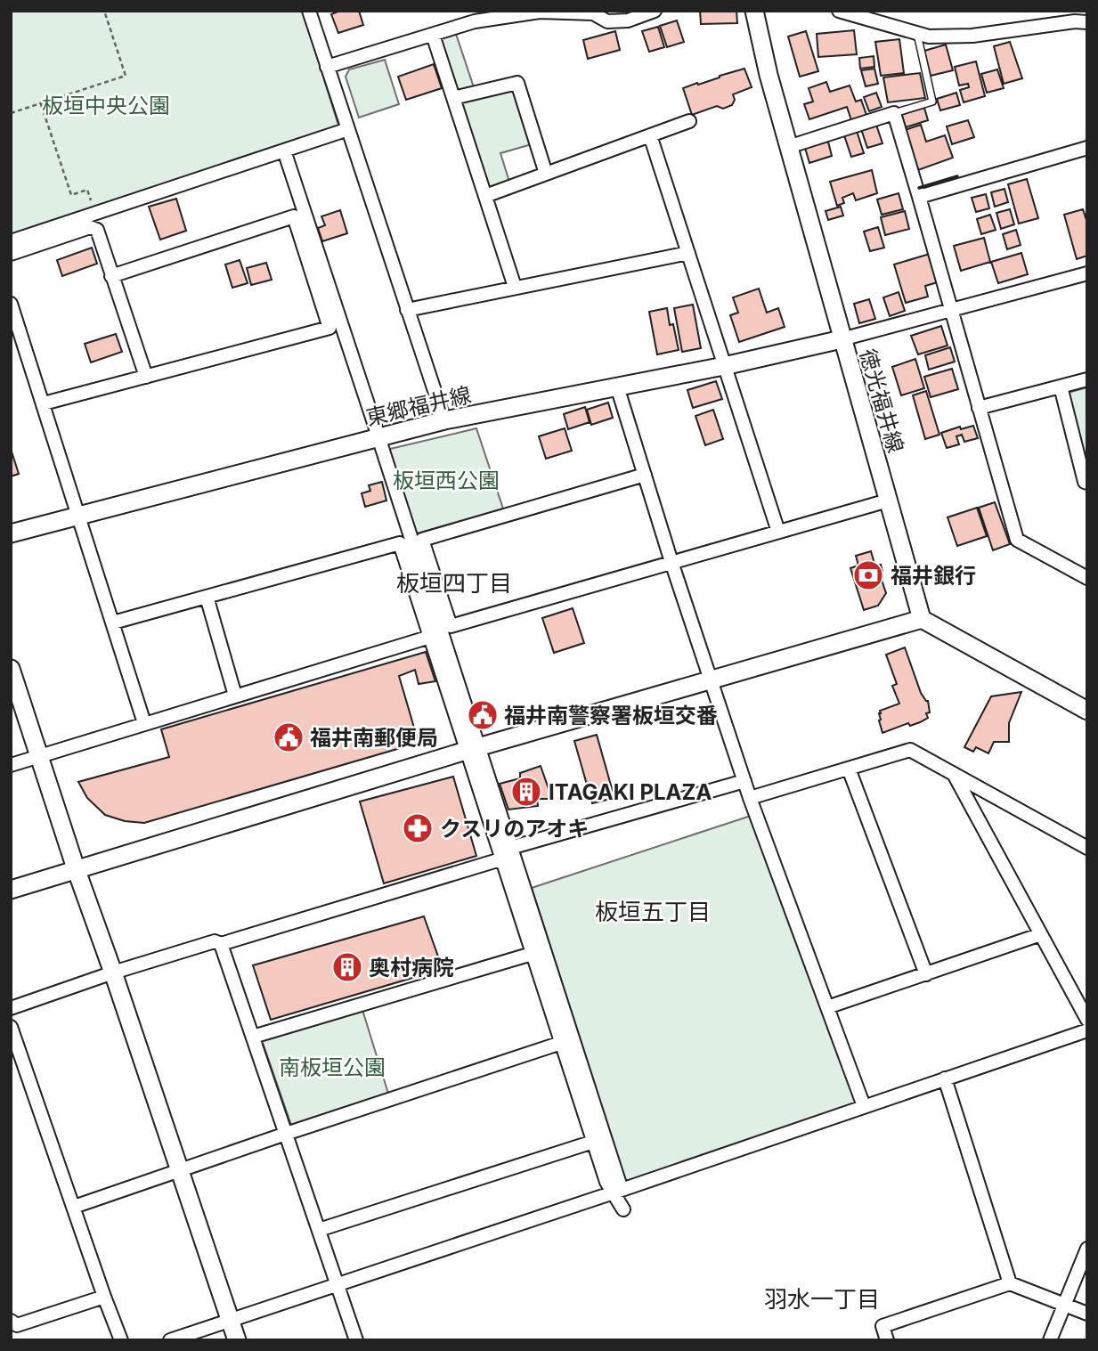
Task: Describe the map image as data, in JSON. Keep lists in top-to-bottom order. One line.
{"streets":{"main road":["徳光福井線","東郷福井線"]},"crossings":[["徳光福井線","東郷福井線"]],"districts":["板垣四丁目","板垣五丁目","羽水一丁目"],"parks":["板垣中央公園","板垣西公園","南板垣公園"],"places":{"bank":["福井銀行"],"public building":["福井南警察署板垣交番","福井南郵便局"],"building":["ITAGAKI PLAZA","奥村病院"],"pharmacy":["クスリのアオキ"]}}
